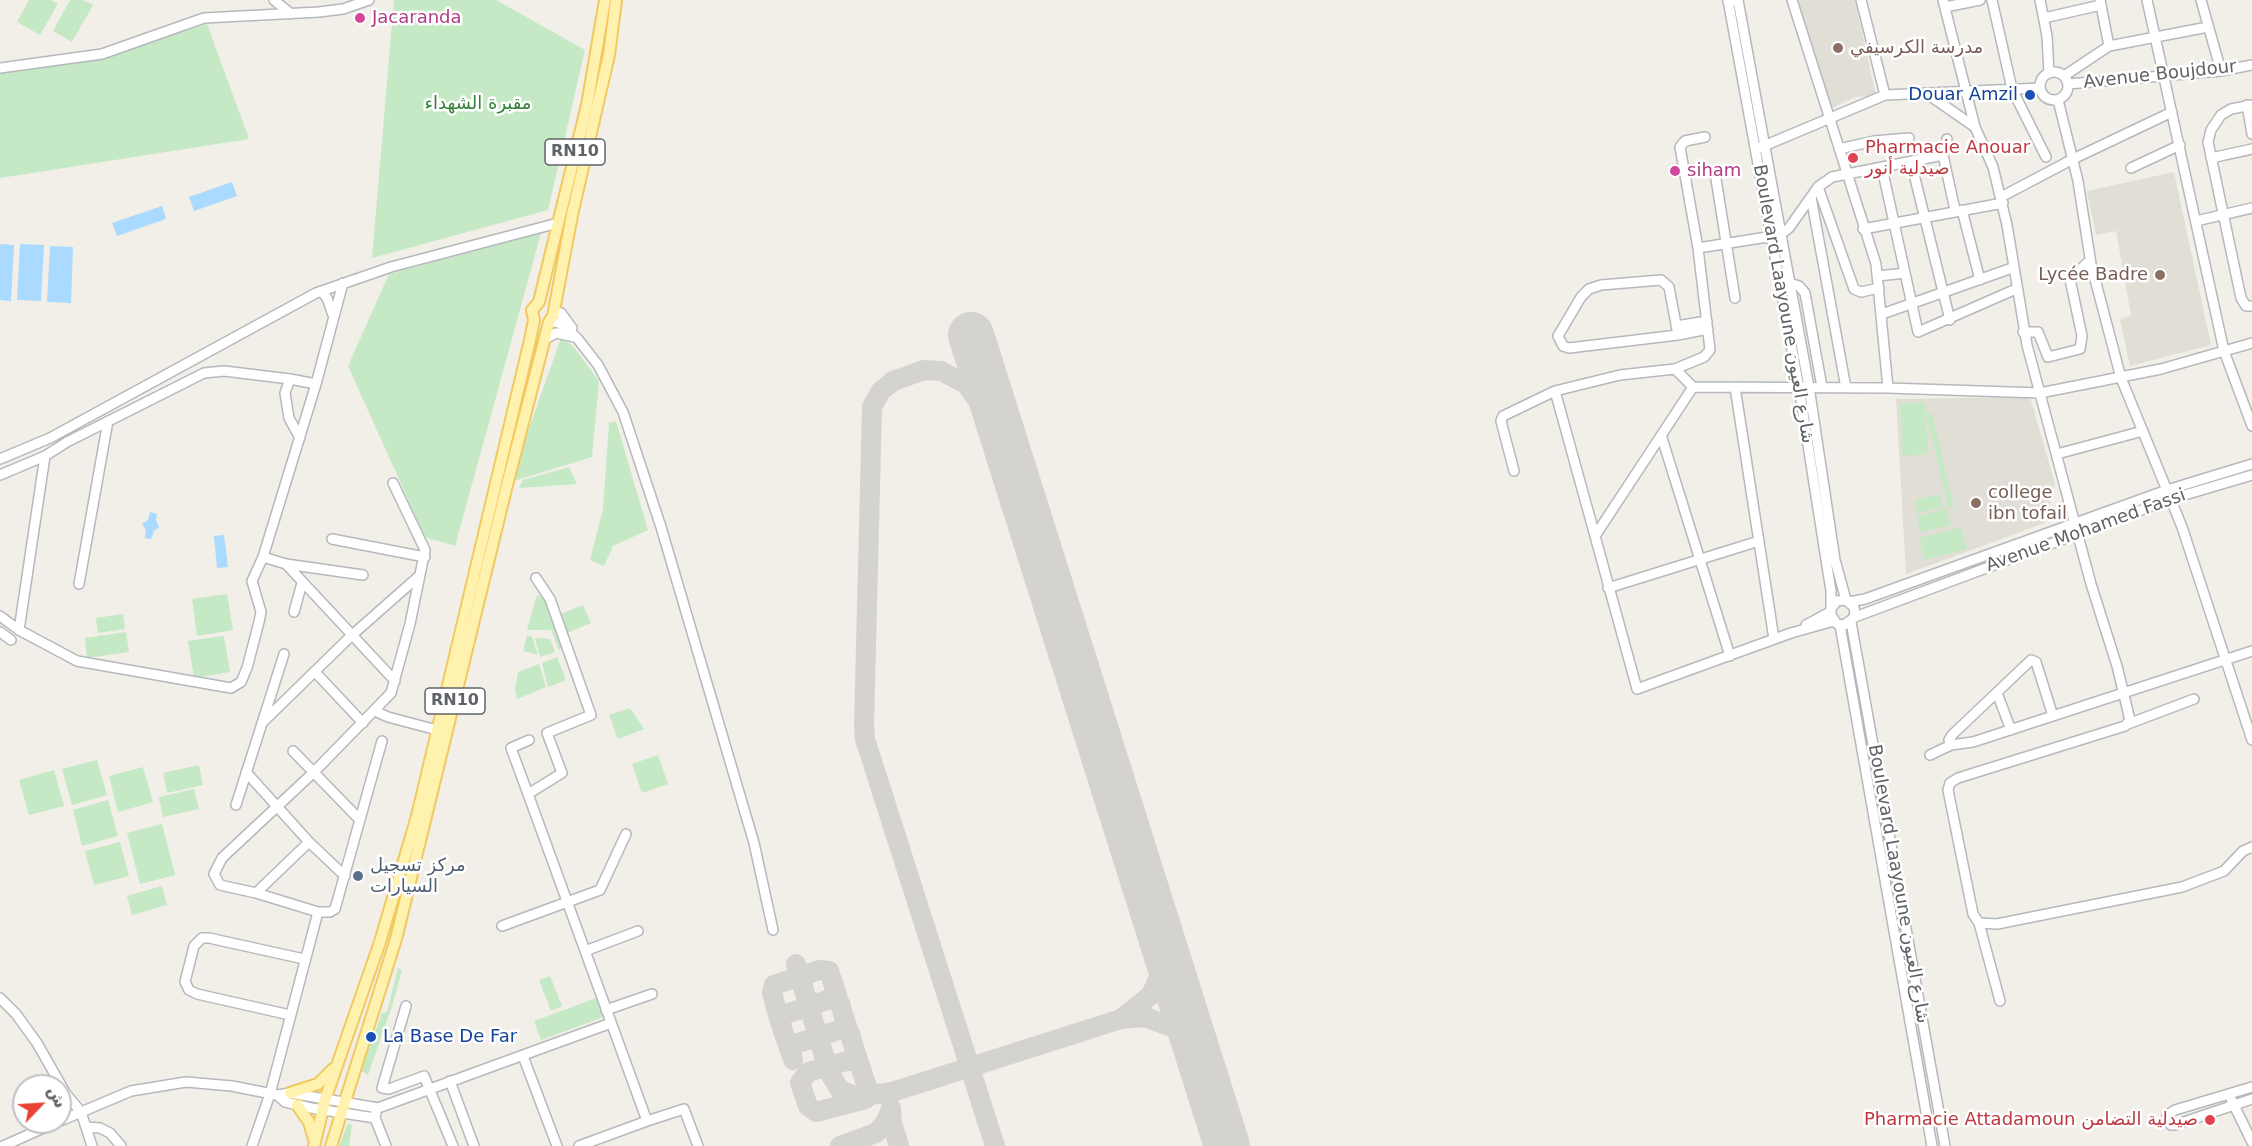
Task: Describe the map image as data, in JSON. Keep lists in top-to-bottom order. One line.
{"streets":{"main road":["RN10"],"street":["Avenue Boujdour","Boulevard Laayoune شارع العيون","Avenue Mohamed Fassi"]},"crossings":[["Boulevard Laayoune شارع العيون","Avenue Mohamed Fassi"]],"parks":["مقبرة الشهداء"],"places":["Jacaranda","مدرسة الكرسيفي","Douar Amzil","Pharmacie Anouar صيدلية أنور","siham","Lycée Badre","college ibn tofail","مركز تسجيل السيارات","La Base De Far","Pharmacie Attadamoun صيدلية التضامن"],"north":"top right"}
